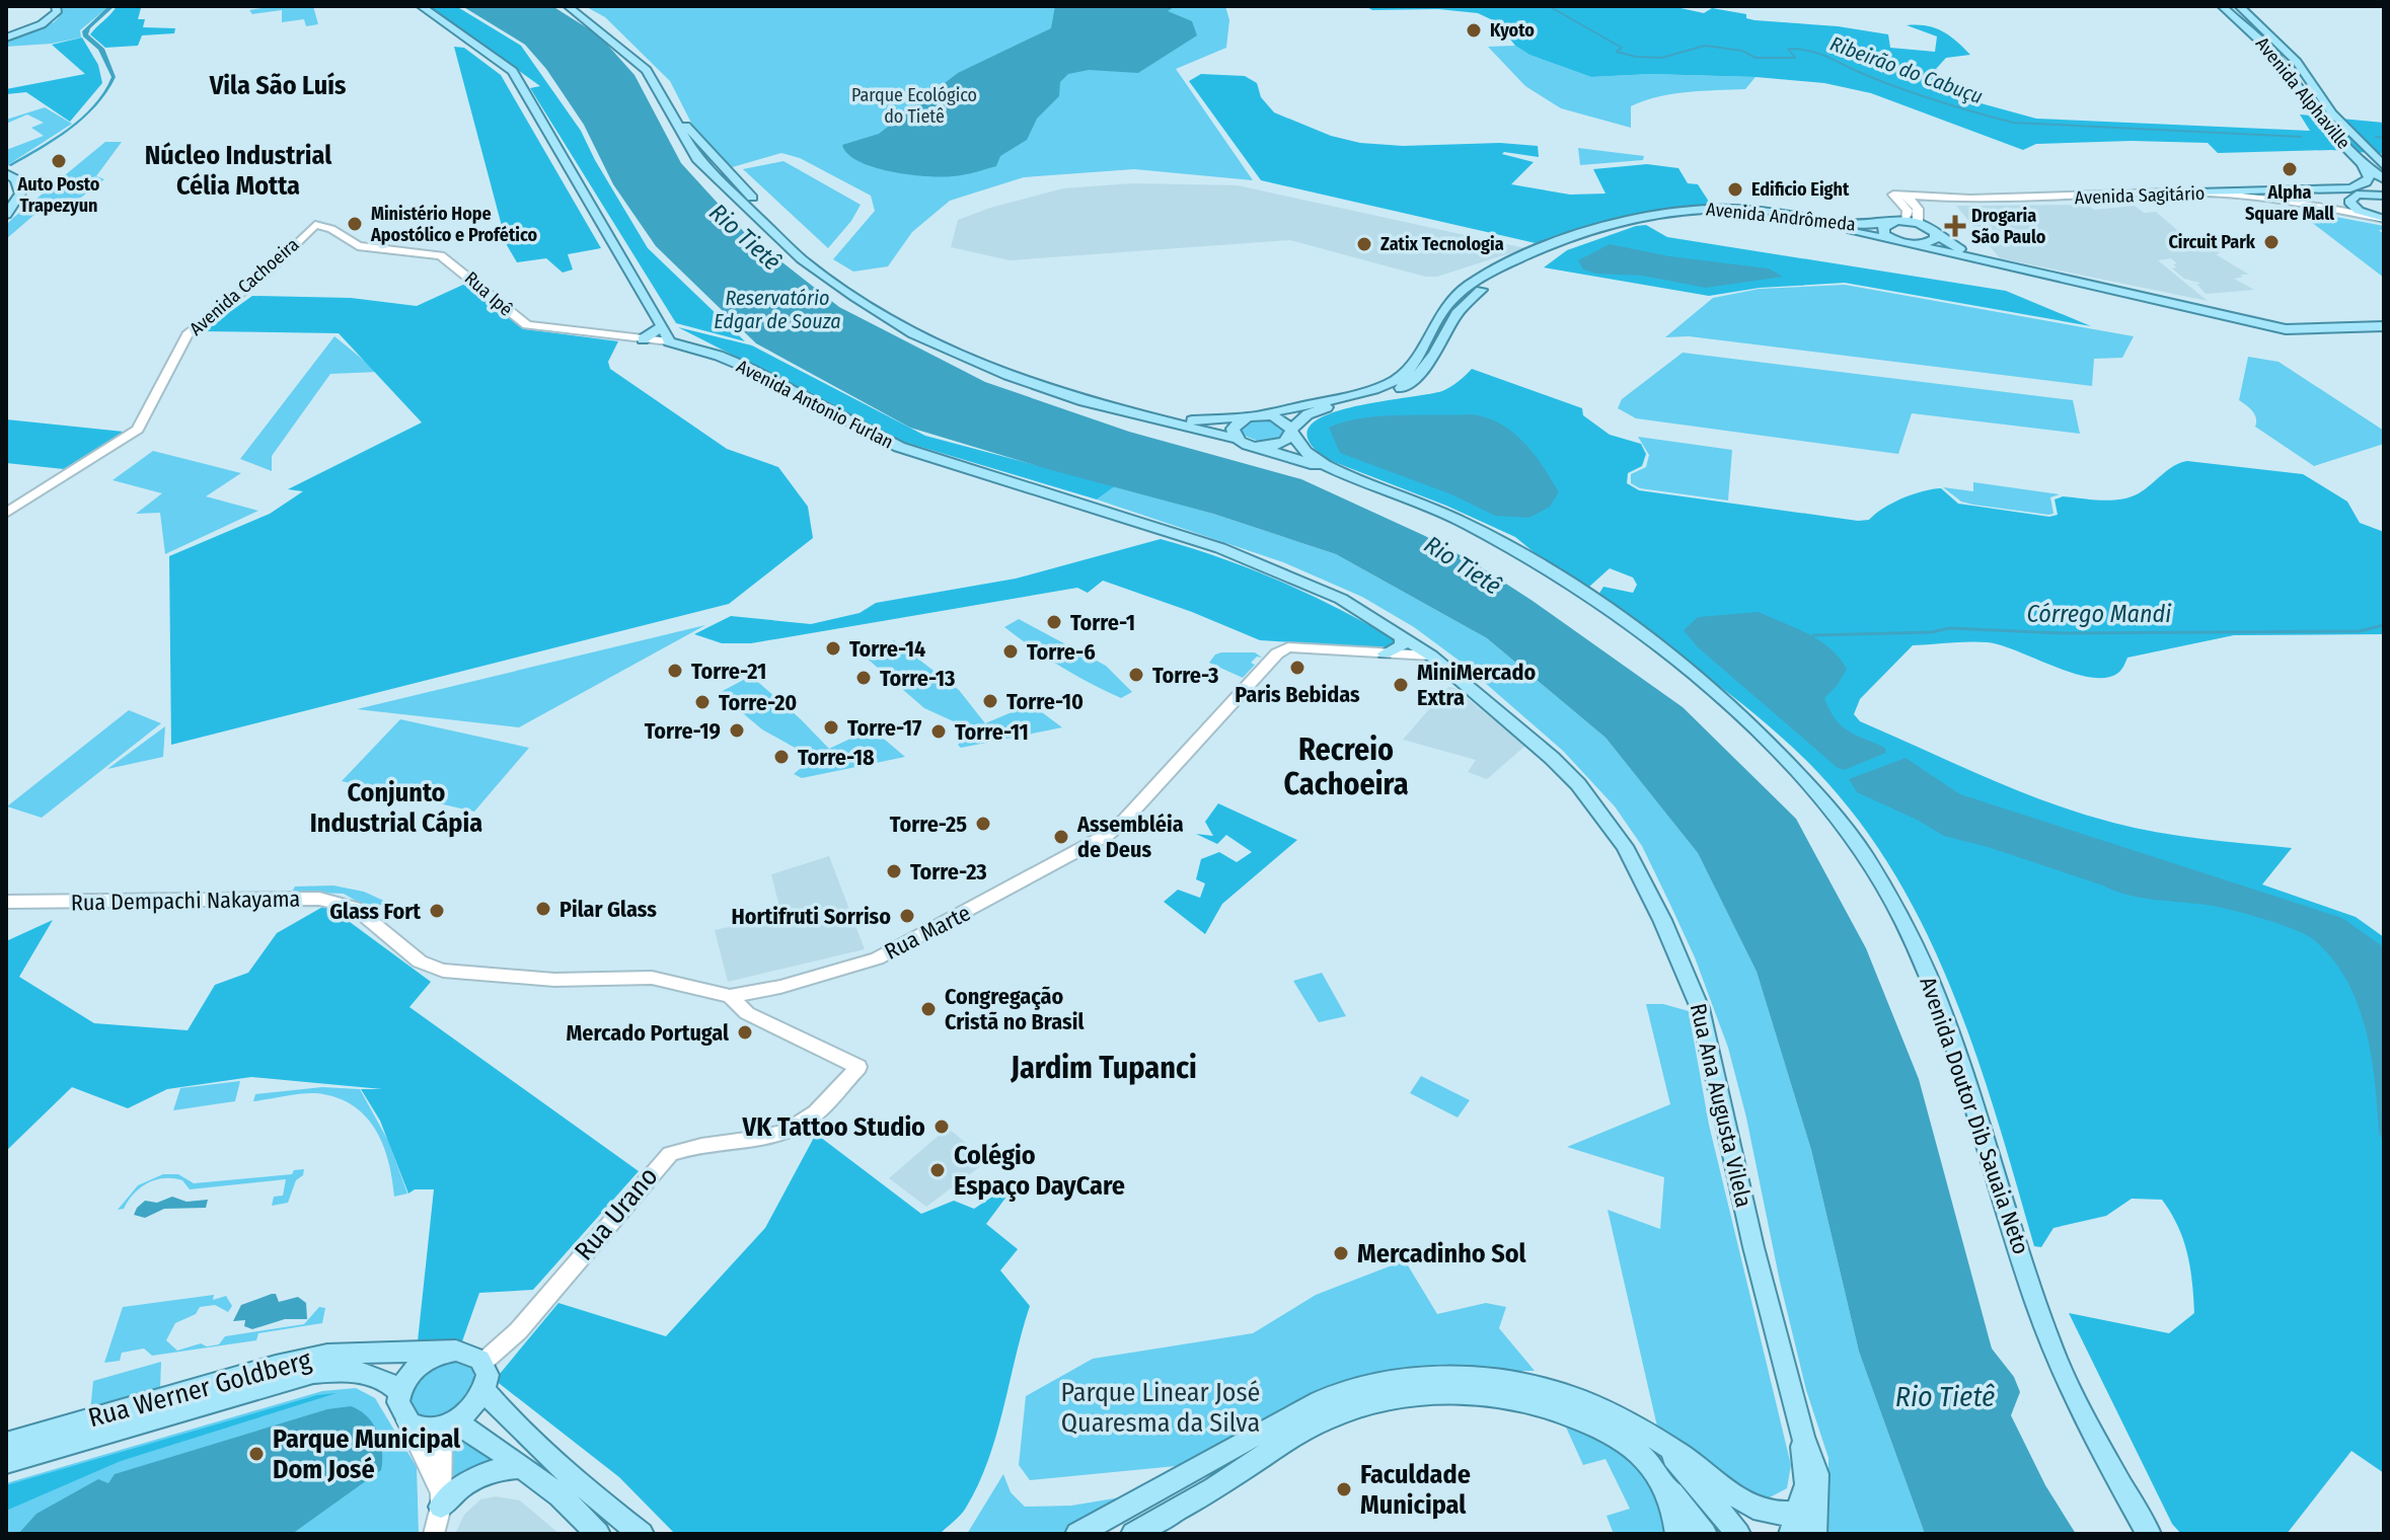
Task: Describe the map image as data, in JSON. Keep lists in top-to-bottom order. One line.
{"streets":{"main road":["Avenida Alphaville","Avenida Andrômeda","Avenida Antonio Furlan","Rua Ana Augusta Vilela","Avenida Doutor Dib Sauaia Neto","Rua Werner Goldberg"],"street":["Avenida Sagitário","Avenida Cachoeira","Rua Ipê","Rua Dempachi Nakayama","Rua Marte","Rua Urano"]},"crossings":[["Avenida Sagitário","Avenida Andrômeda"],["Avenida Cachoeira","Rua Ipê"],["Rua Ipê","Avenida Antonio Furlan"],["Avenida Antonio Furlan","Rua Ana Augusta Vilela"],["Rua Dempachi Nakayama","Rua Marte"],["Rua Dempachi Nakayama","Rua Urano"],["Rua Marte","Rua Urano"],["Rua Urano","Rua Werner Goldberg"]],"districts":["Vila São Luís","Núcleo Industrial Célia Motta","Recreio Cachoeira","Conjunto Industrial Cápia","Jardim Tupanci"],"water":["Ribeirão do Cabuçu","Rio Tietê","Reservatório Edgar de Souza","Córrego Mandi"],"parks":["Parque Ecológico do Tietê","Parque Linear José Quaresma da Silva"],"places":{"other":["Kyoto","Auto Posto Trapezyun","Alpha Square Mall","Edificio Eight","Ministério Hope Apostólico e Profético","Circuit Park","Zatix Tecnologia","Torre-1","Torre-14","Torre-6","Paris Bebidas","Torre-21","Torre-3","Torre-13","MiniMercado Extra","Torre-10","Torre-20","Torre-17","Torre-19","Torre-11","Torre-18","Torre-25","Assembléia de Deus","Torre-23","Pilar Glass","Glass Fort","Hortifruti Sorriso","Congregação Cristã no Brasil","Mercado Portugal","VK Tattoo Studio","Colégio Espaço DayCare","Mercadinho Sol","Parque Municipal Dom José","Faculdade Municipal"],"health":["Drogaria São Paulo"]}}
